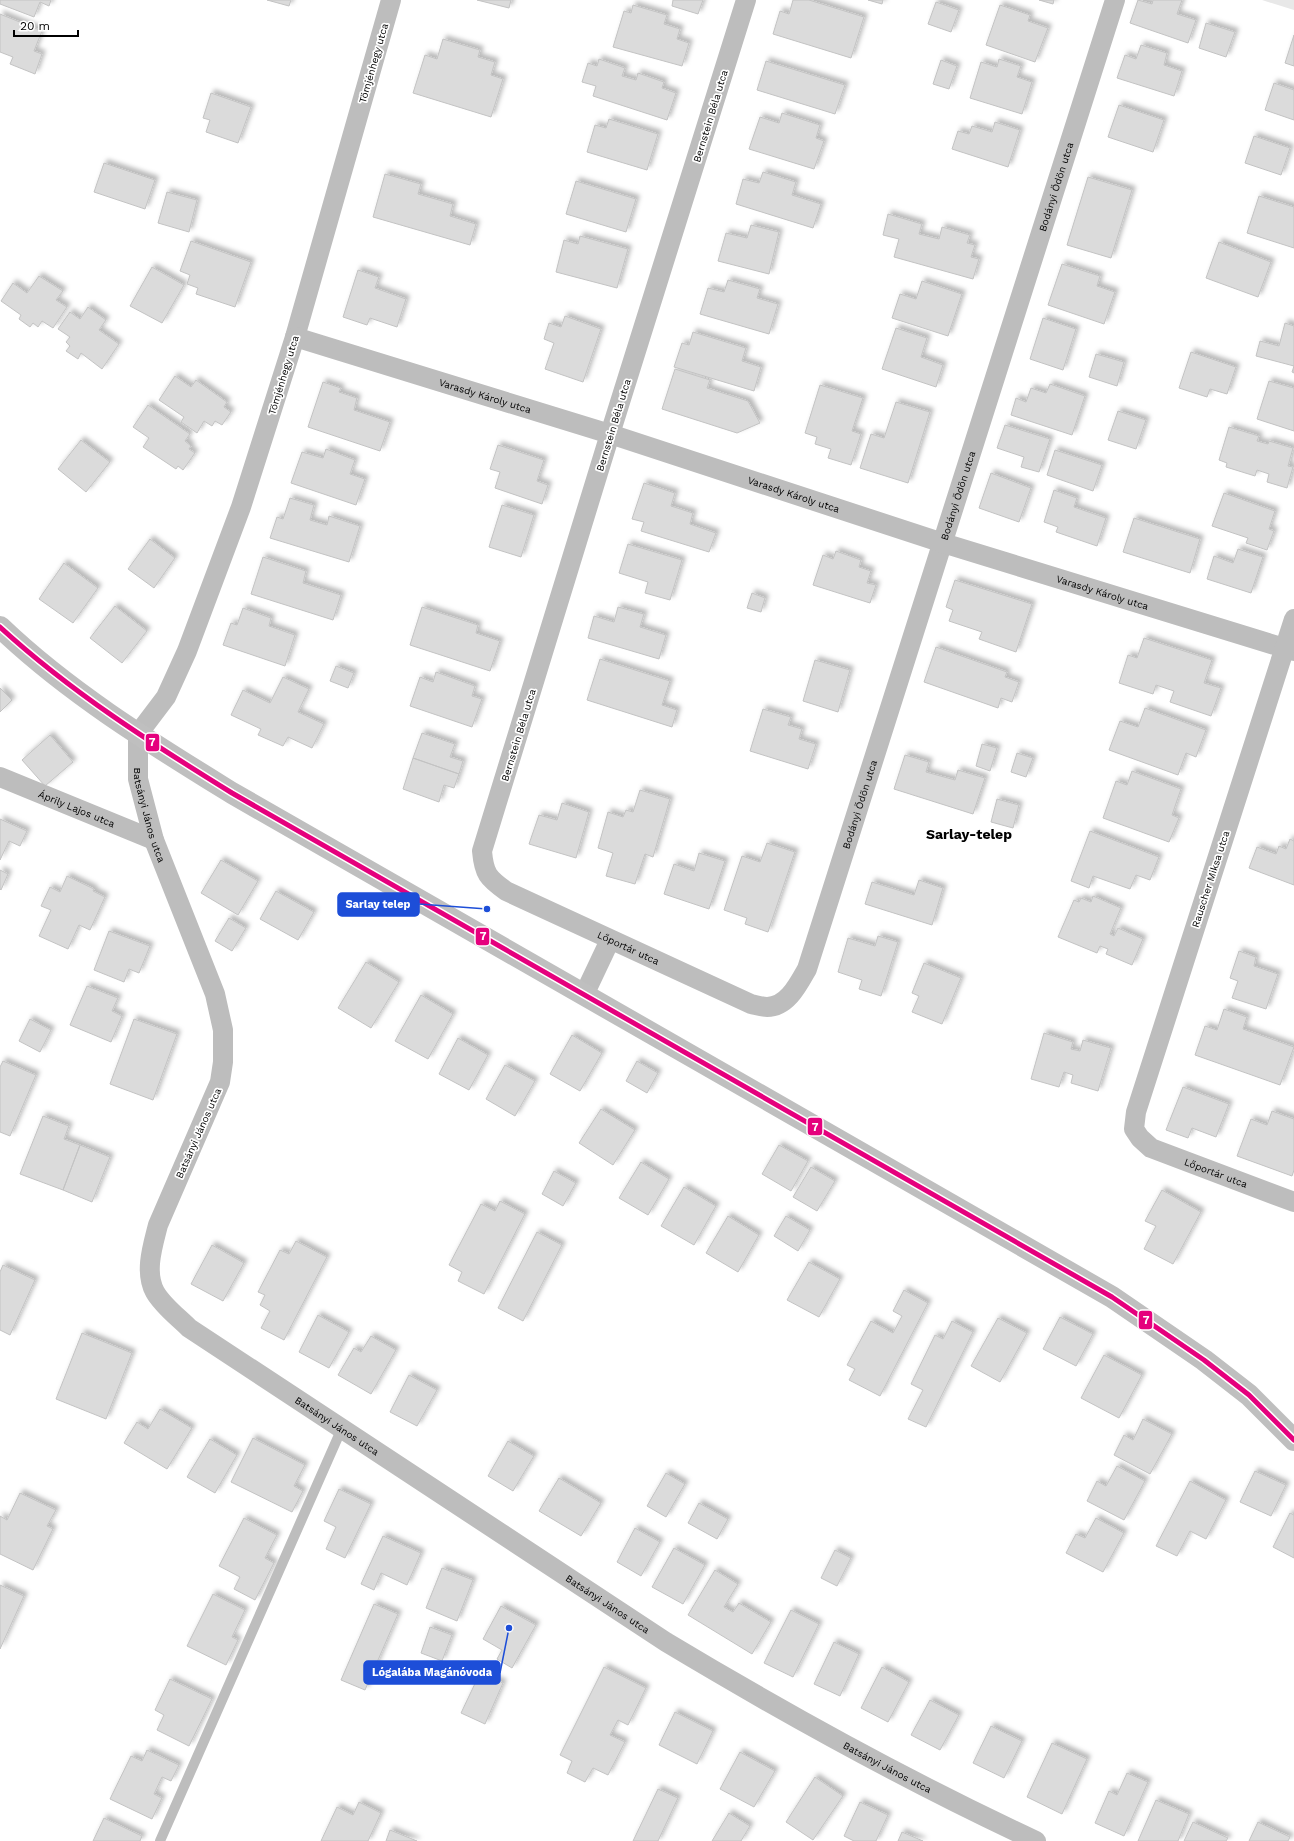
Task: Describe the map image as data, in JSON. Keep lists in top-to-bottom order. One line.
{"streets":{"street":["Tömjénhegy utca","Bernstein Béla utca","Bodányi Ödön utca","Varasdy Károly utca","Áprily Lajos utca","Batsányi János utca","Rauscher Miksa utca","Lőportár utca"]},"crossings":[["Tömjénhegy utca","Varasdy Károly utca"],["Tömjénhegy utca","Batsányi János utca"],["Bernstein Béla utca","Varasdy Károly utca"],["Bernstein Béla utca","Lőportár utca"],["Bodányi Ödön utca","Varasdy Károly utca"],["Bodányi Ödön utca","Lőportár utca"],["Varasdy Károly utca","Rauscher Miksa utca"],["Áprily Lajos utca","Batsányi János utca"],["Rauscher Miksa utca","Lőportár utca"]],"districts":["Sarlay-telep"],"places":["Sarlay telep","Lógalába Magánóvoda"],"lines":["transit line 7"],"scale_bar":"20 m"}
